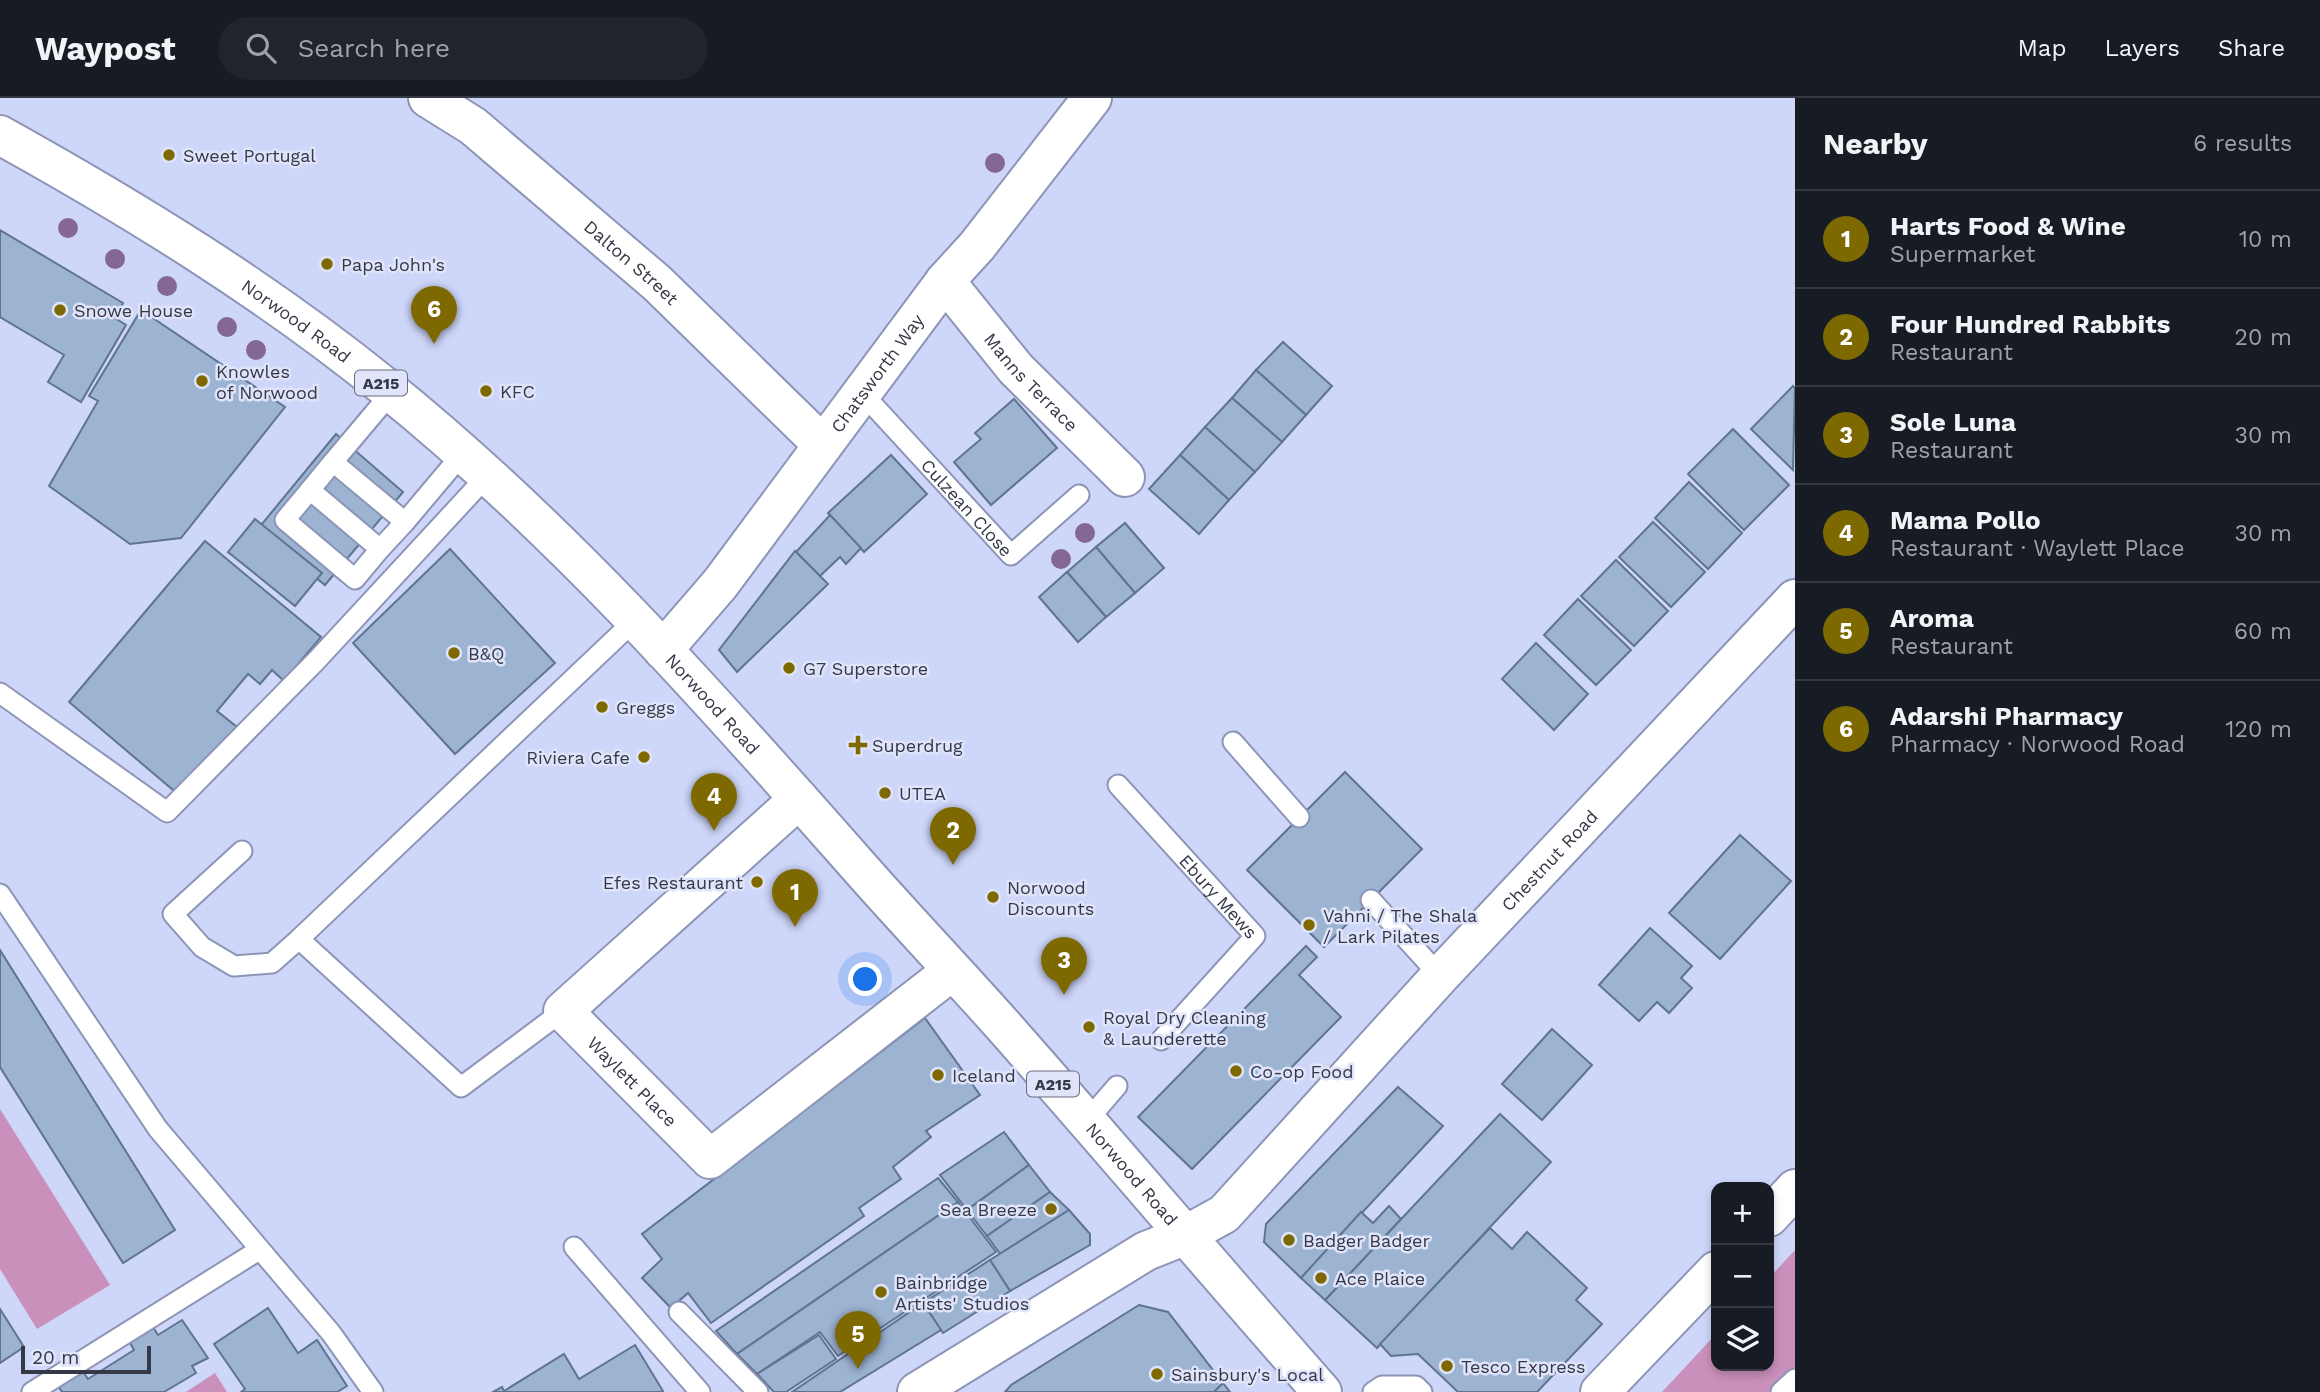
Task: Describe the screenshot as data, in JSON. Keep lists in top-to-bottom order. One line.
{"streets":{"street":["Dalton Street","Norwood Road","Chatsworth Way","Manns Terrace","A215","Chestnut Road","Waylett Place"],"lane":["Culzean Close","Ebury Mews"]},"crossings":[["Dalton Street","Chatsworth Way"],["Norwood Road","Chatsworth Way"],["Norwood Road","Chestnut Road"],["Norwood Road","Waylett Place"],["Chatsworth Way","Manns Terrace"],["Chatsworth Way","Culzean Close"]],"places":{"other":["Sweet Portugal","Papa John's","Snowe House","Knowles of Norwood","KFC","B&Q","G7 Superstore","Greggs","Riviera Cafe","UTEA","Efes Restaurant","Norwood Discounts","Vahni / The Shala / Lark Pilates","Royal Dry Cleaning & Launderette","Co-op Food","Iceland","Sea Breeze","Badger Badger","Ace Plaice","Bainbridge Artists' Studios","Tesco Express","Sainsbury's Local"],"health":["Superdrug"]},"scale_bar":"20 m","page":{"header":"Waypost","search":"Search here","nav":["Map","Layers","Share"],"heading":["Nearby","6 results"],"list":[{"mark":"1","name":"Harts Food & Wine","note":"Supermarket","value":"10 m"},{"mark":"2","name":"Four Hundred Rabbits","note":"Restaurant","value":"20 m"},{"mark":"3","name":"Sole Luna","note":"Restaurant","value":"30 m"},{"mark":"4","name":"Mama Pollo","note":"Restaurant · Waylett Place","value":"30 m"},{"mark":"5","name":"Aroma","note":"Restaurant","value":"60 m"},{"mark":"6","name":"Adarshi Pharmacy","note":"Pharmacy · Norwood Road","value":"120 m"}],"pins":["6","4","2","1","3","5"],"map_buttons":["+","−"],"scale":"20 m"}}
